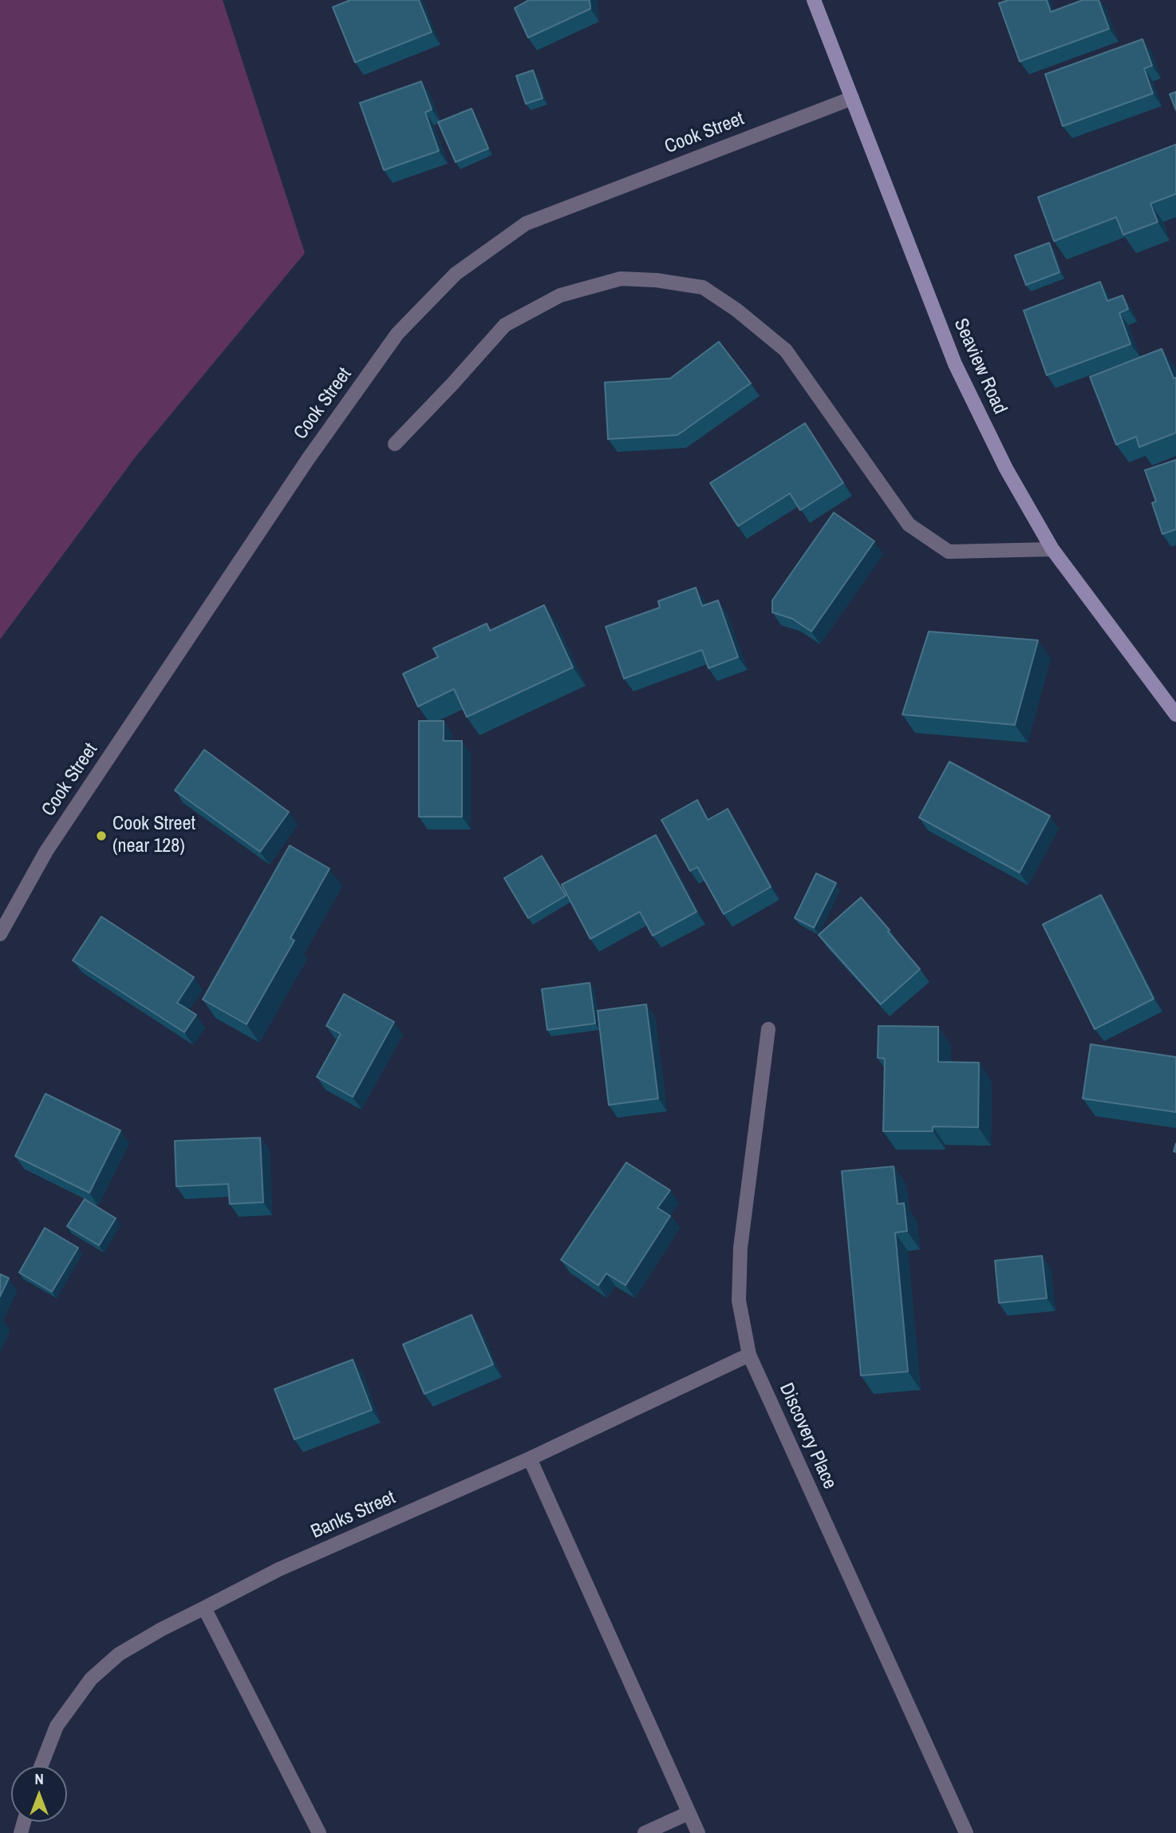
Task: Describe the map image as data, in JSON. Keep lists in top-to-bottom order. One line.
{"streets":{"street":["Cook Street","Seaview Road","Discovery Place","Banks Street"]},"crossings":[["Cook Street","Seaview Road"],["Discovery Place","Banks Street"]],"places":["Cook Street (near 128)"],"north":"top"}
